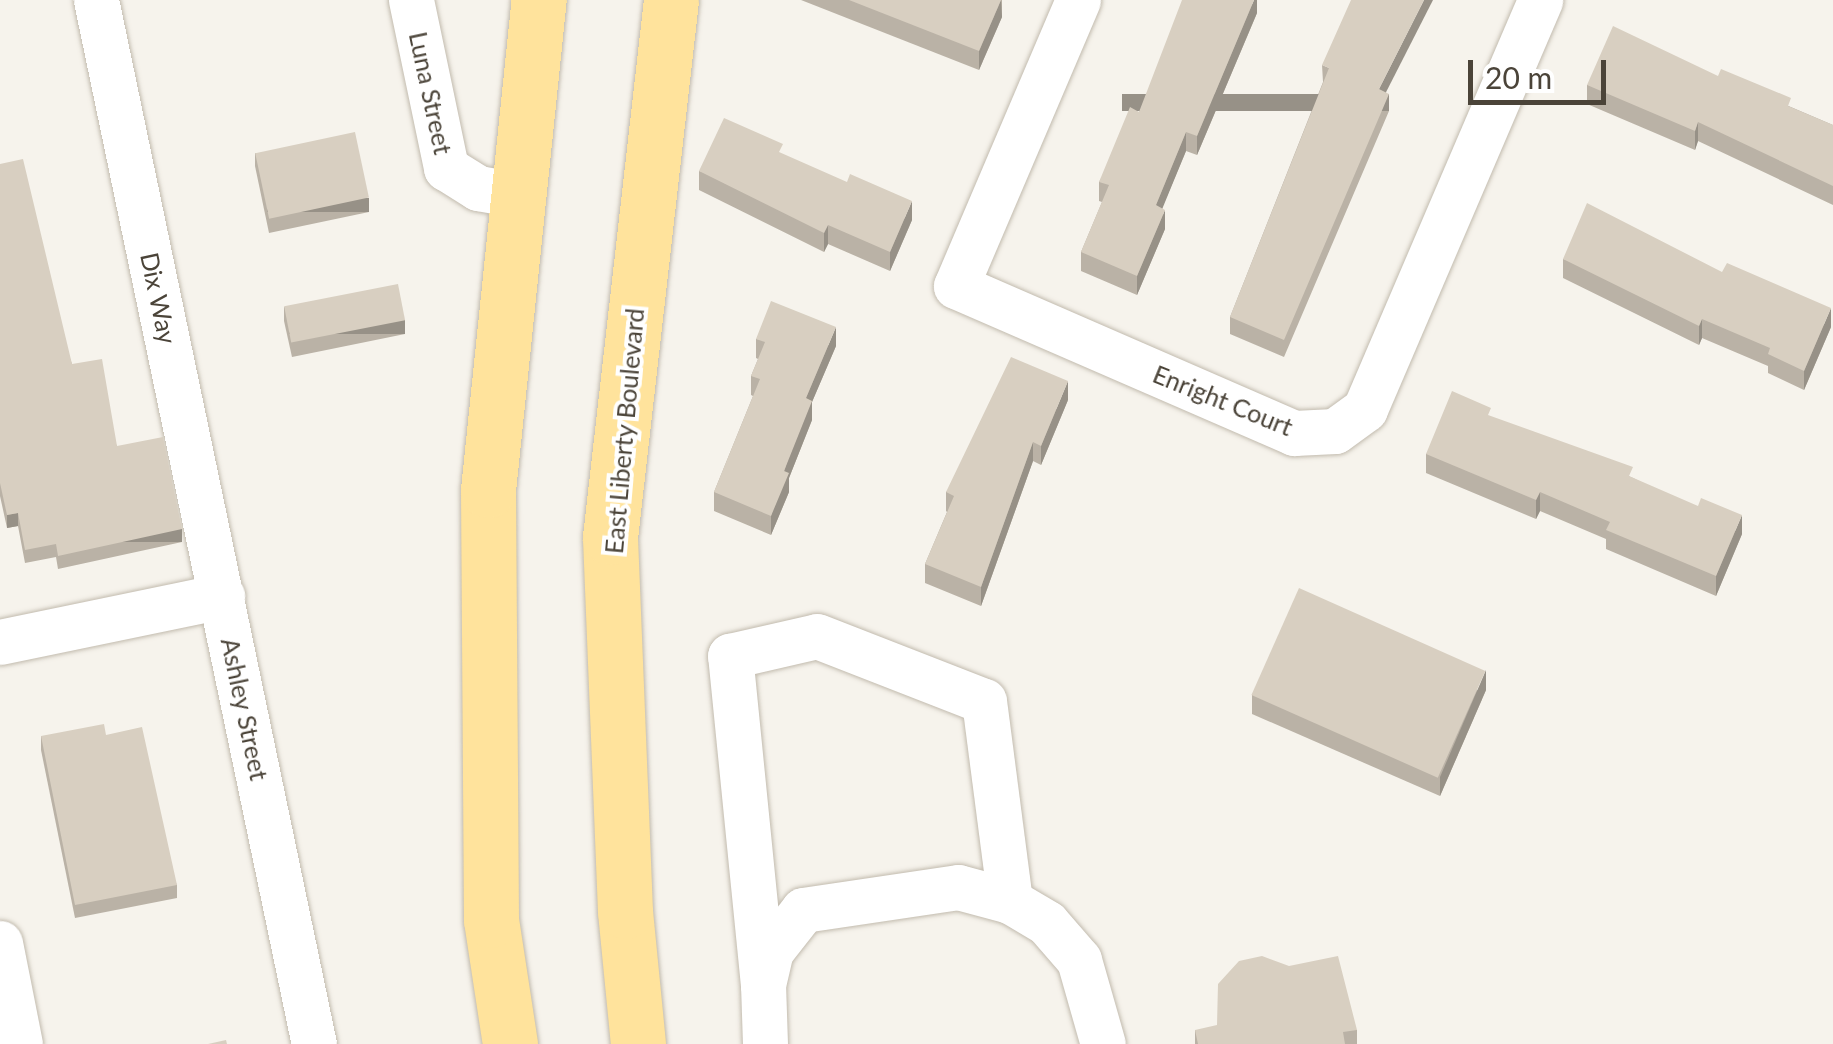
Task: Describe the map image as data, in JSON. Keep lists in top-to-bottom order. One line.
{"streets":{"main road":["East Liberty Boulevard"],"street":["Luna Street","Dix Way","Enright Court","Ashley Street"]},"crossings":[["Dix Way","Ashley Street"]],"scale_bar":"20 m"}
